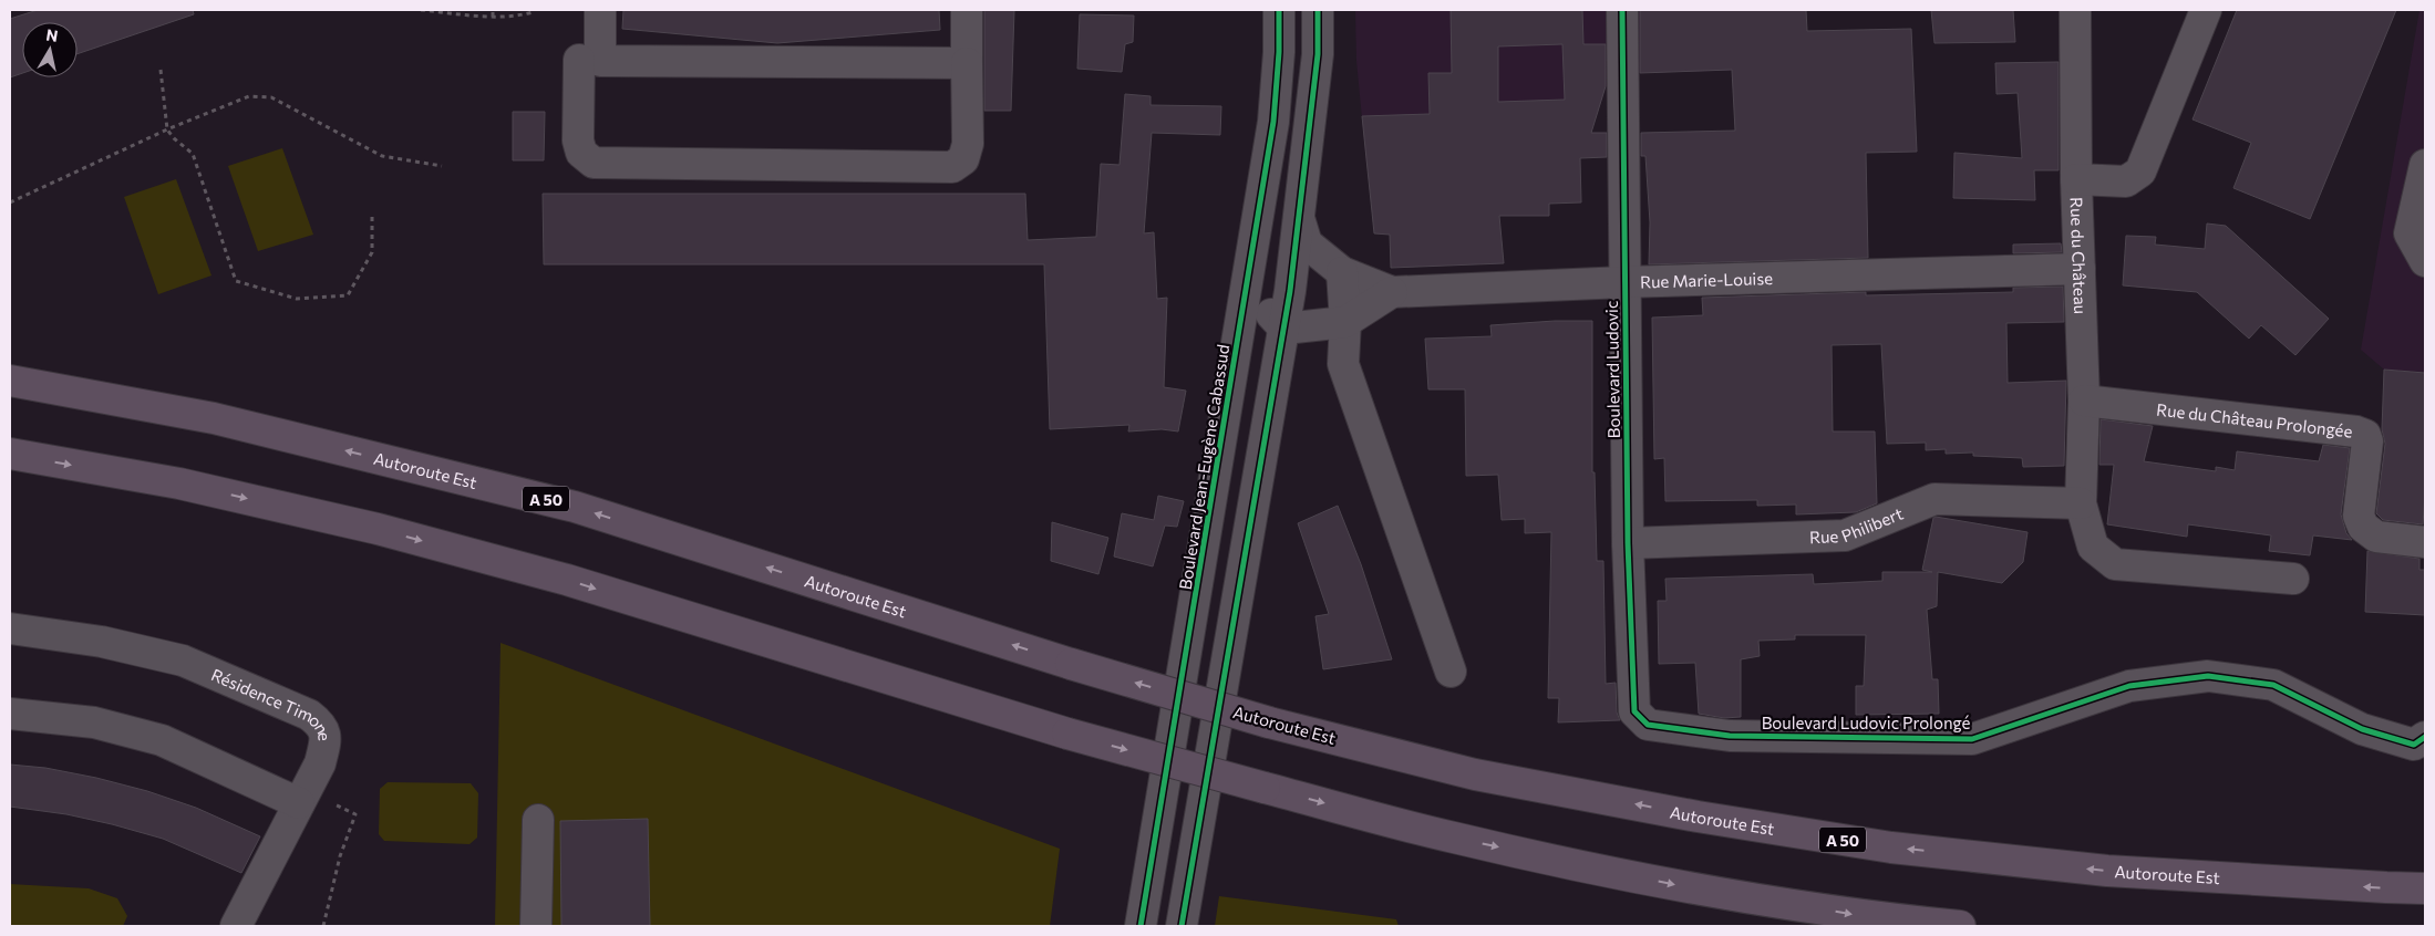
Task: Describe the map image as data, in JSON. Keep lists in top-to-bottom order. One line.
{"streets":{"highway":["Autoroute Est","A 50"],"street":["Rue du Château","Rue Marie-Louise","Boulevard Ludovic","Rue du Château Prolongée","Boulevard Jean-Eugène Cabassud","Rue Philibert","Résidence Timone","Boulevard Ludovic Prolongé"]},"crossings":[["Rue du Château","Rue Marie-Louise"],["Rue du Château","Rue du Château Prolongée"],["Rue du Château","Rue Philibert"],["Rue Marie-Louise","Boulevard Ludovic"],["Boulevard Ludovic","Rue Philibert"],["Boulevard Ludovic","Boulevard Ludovic Prolongé"]],"north":"top"}
